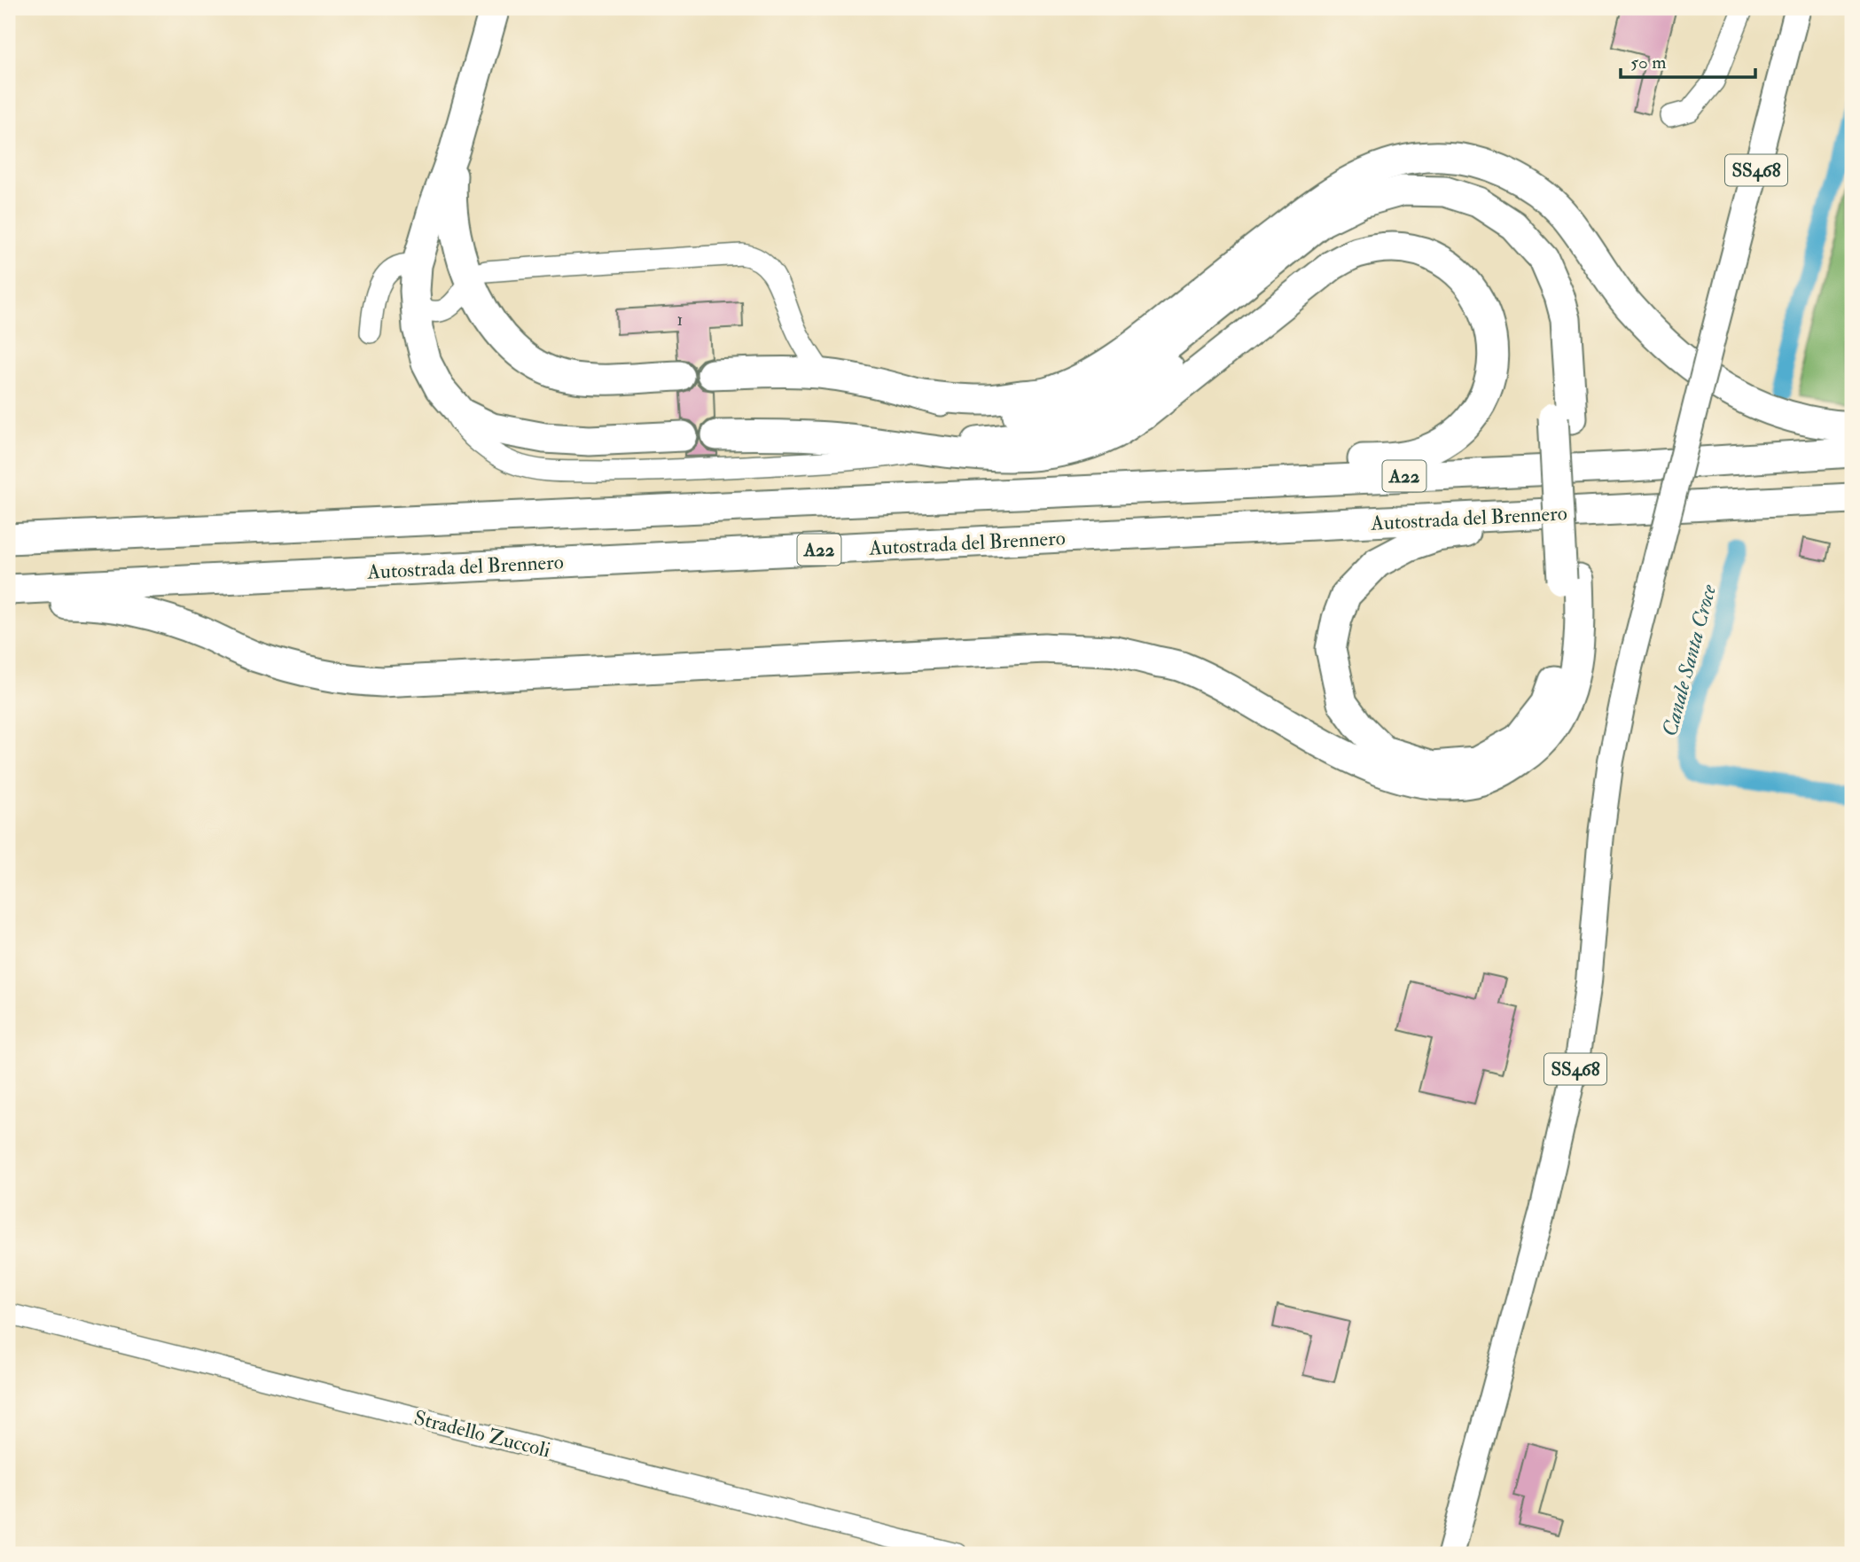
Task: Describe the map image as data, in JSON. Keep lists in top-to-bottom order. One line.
{"streets":{"highway":["A22","Autostrada del Brennero"],"main road":["SS468"],"street":["Stradello Zuccoli"]},"water":["Canale Santa Croce"],"house_numbers":["1"],"scale_bar":"50 m"}
